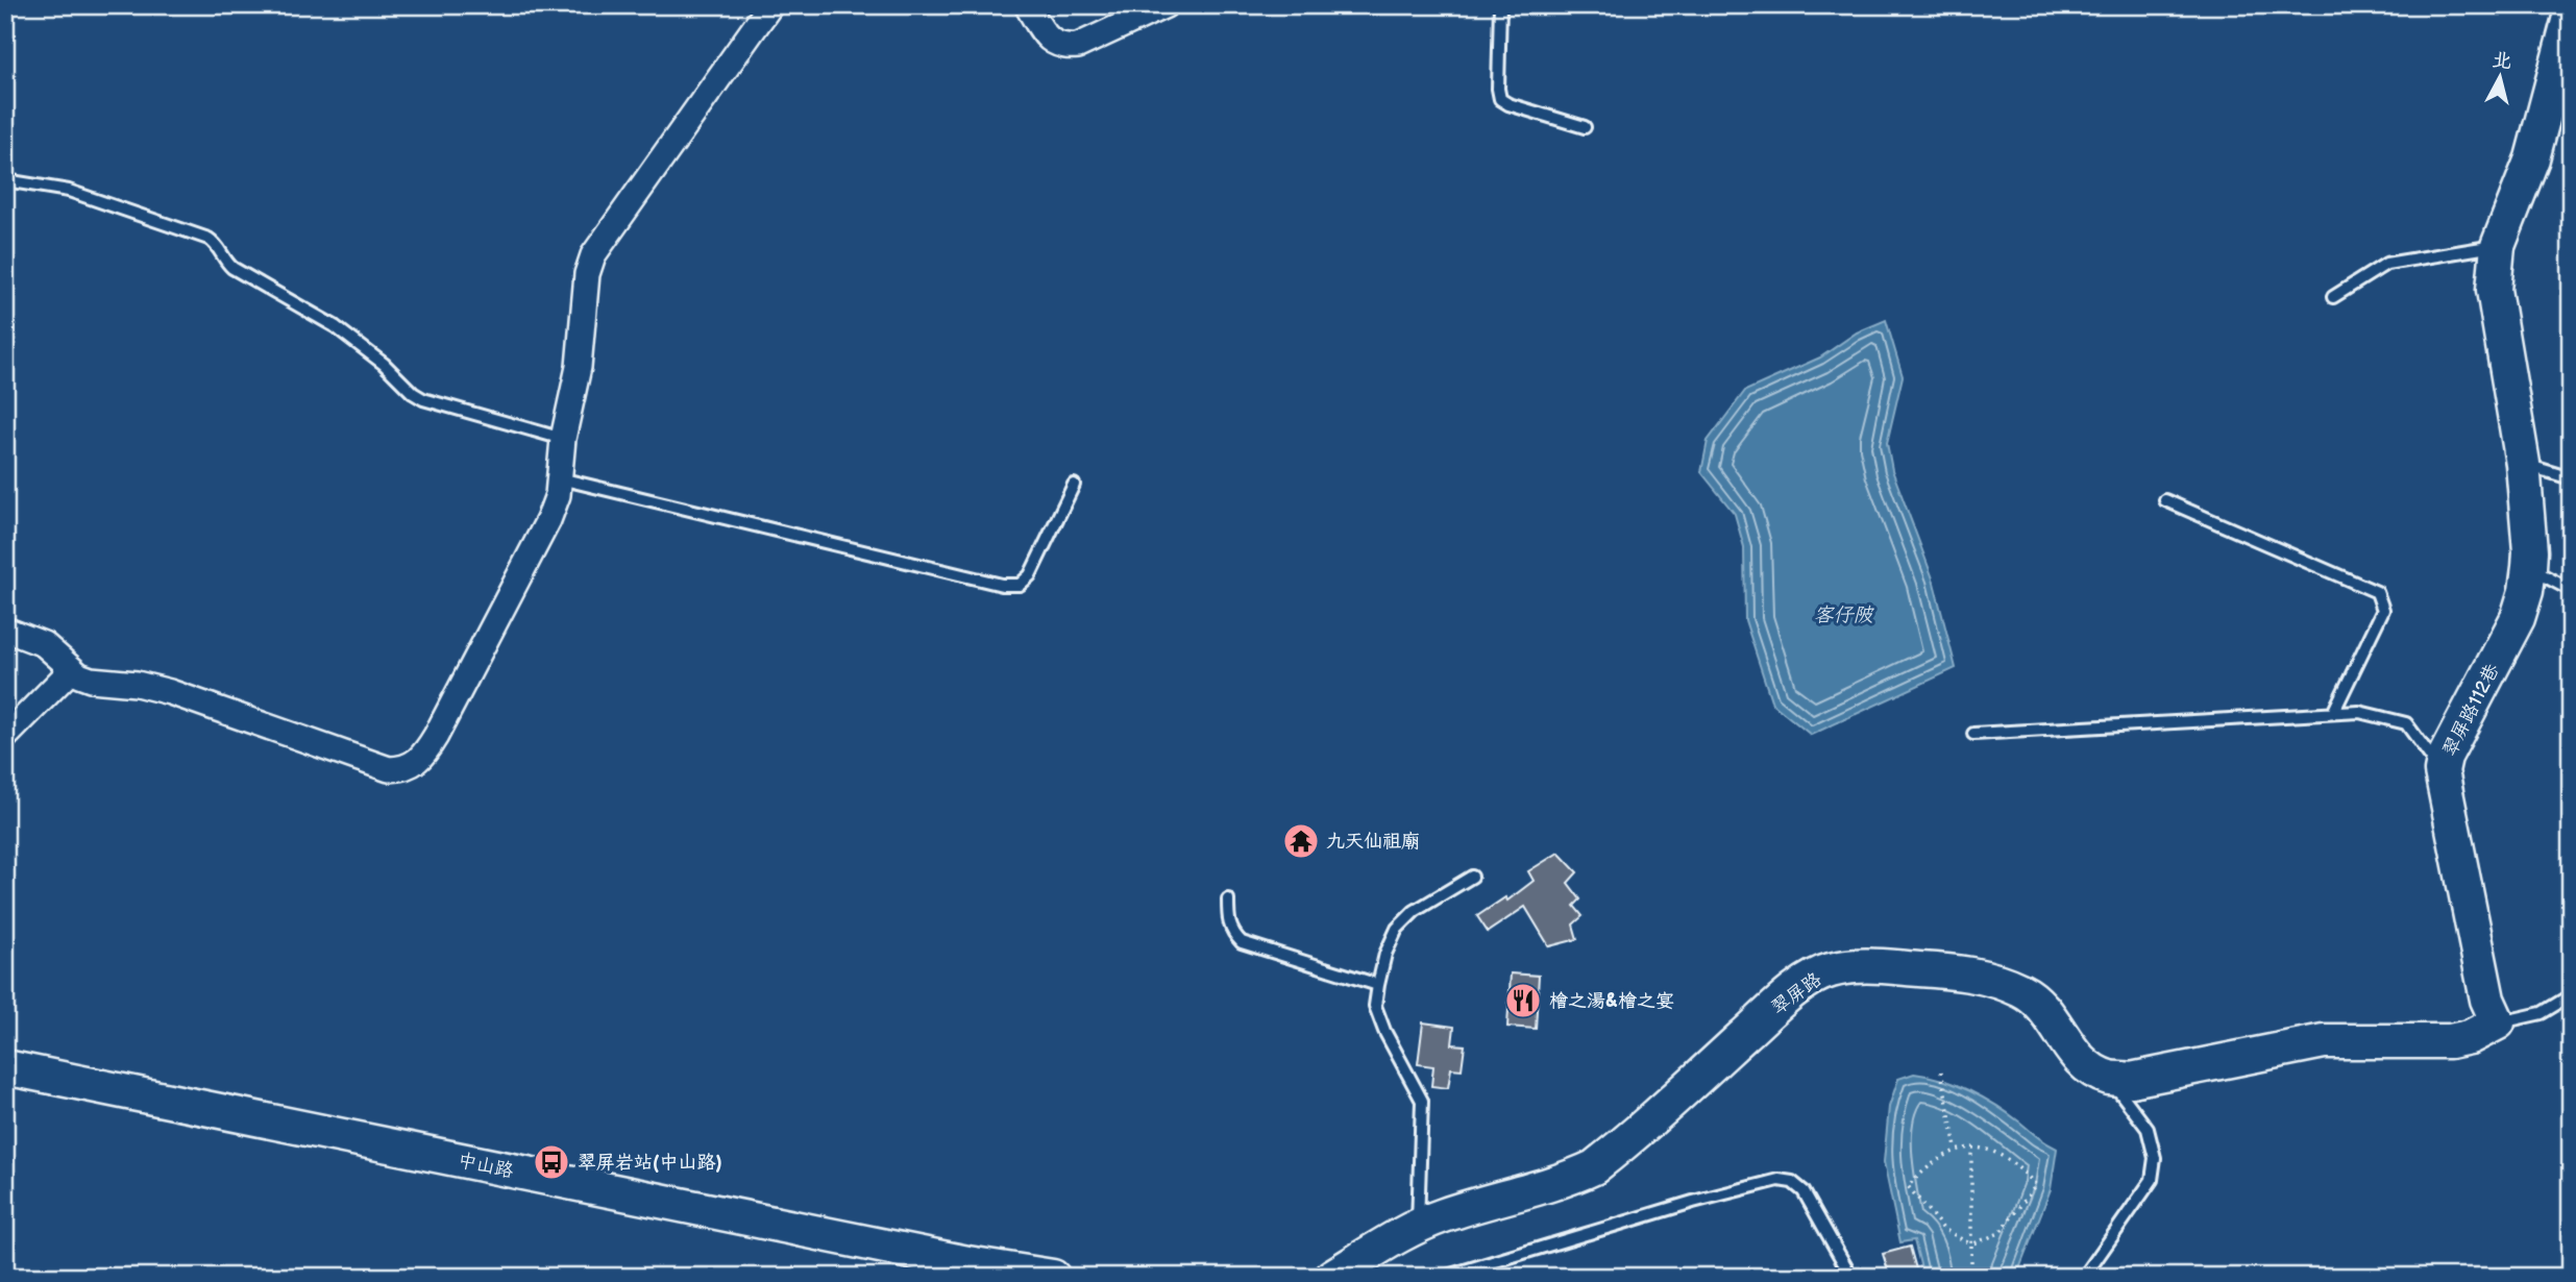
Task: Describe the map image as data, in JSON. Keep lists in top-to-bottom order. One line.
{"streets":{"main road":["翠屏路112巷","翠屏路","中山路"]},"water":["客仔陂"],"places":{"temple":["九天仙祖廟"],"restaurant":["檜之湯&檜之宴"],"bus stop":["翠屏岩站(中山路)"]},"north":"top"}
